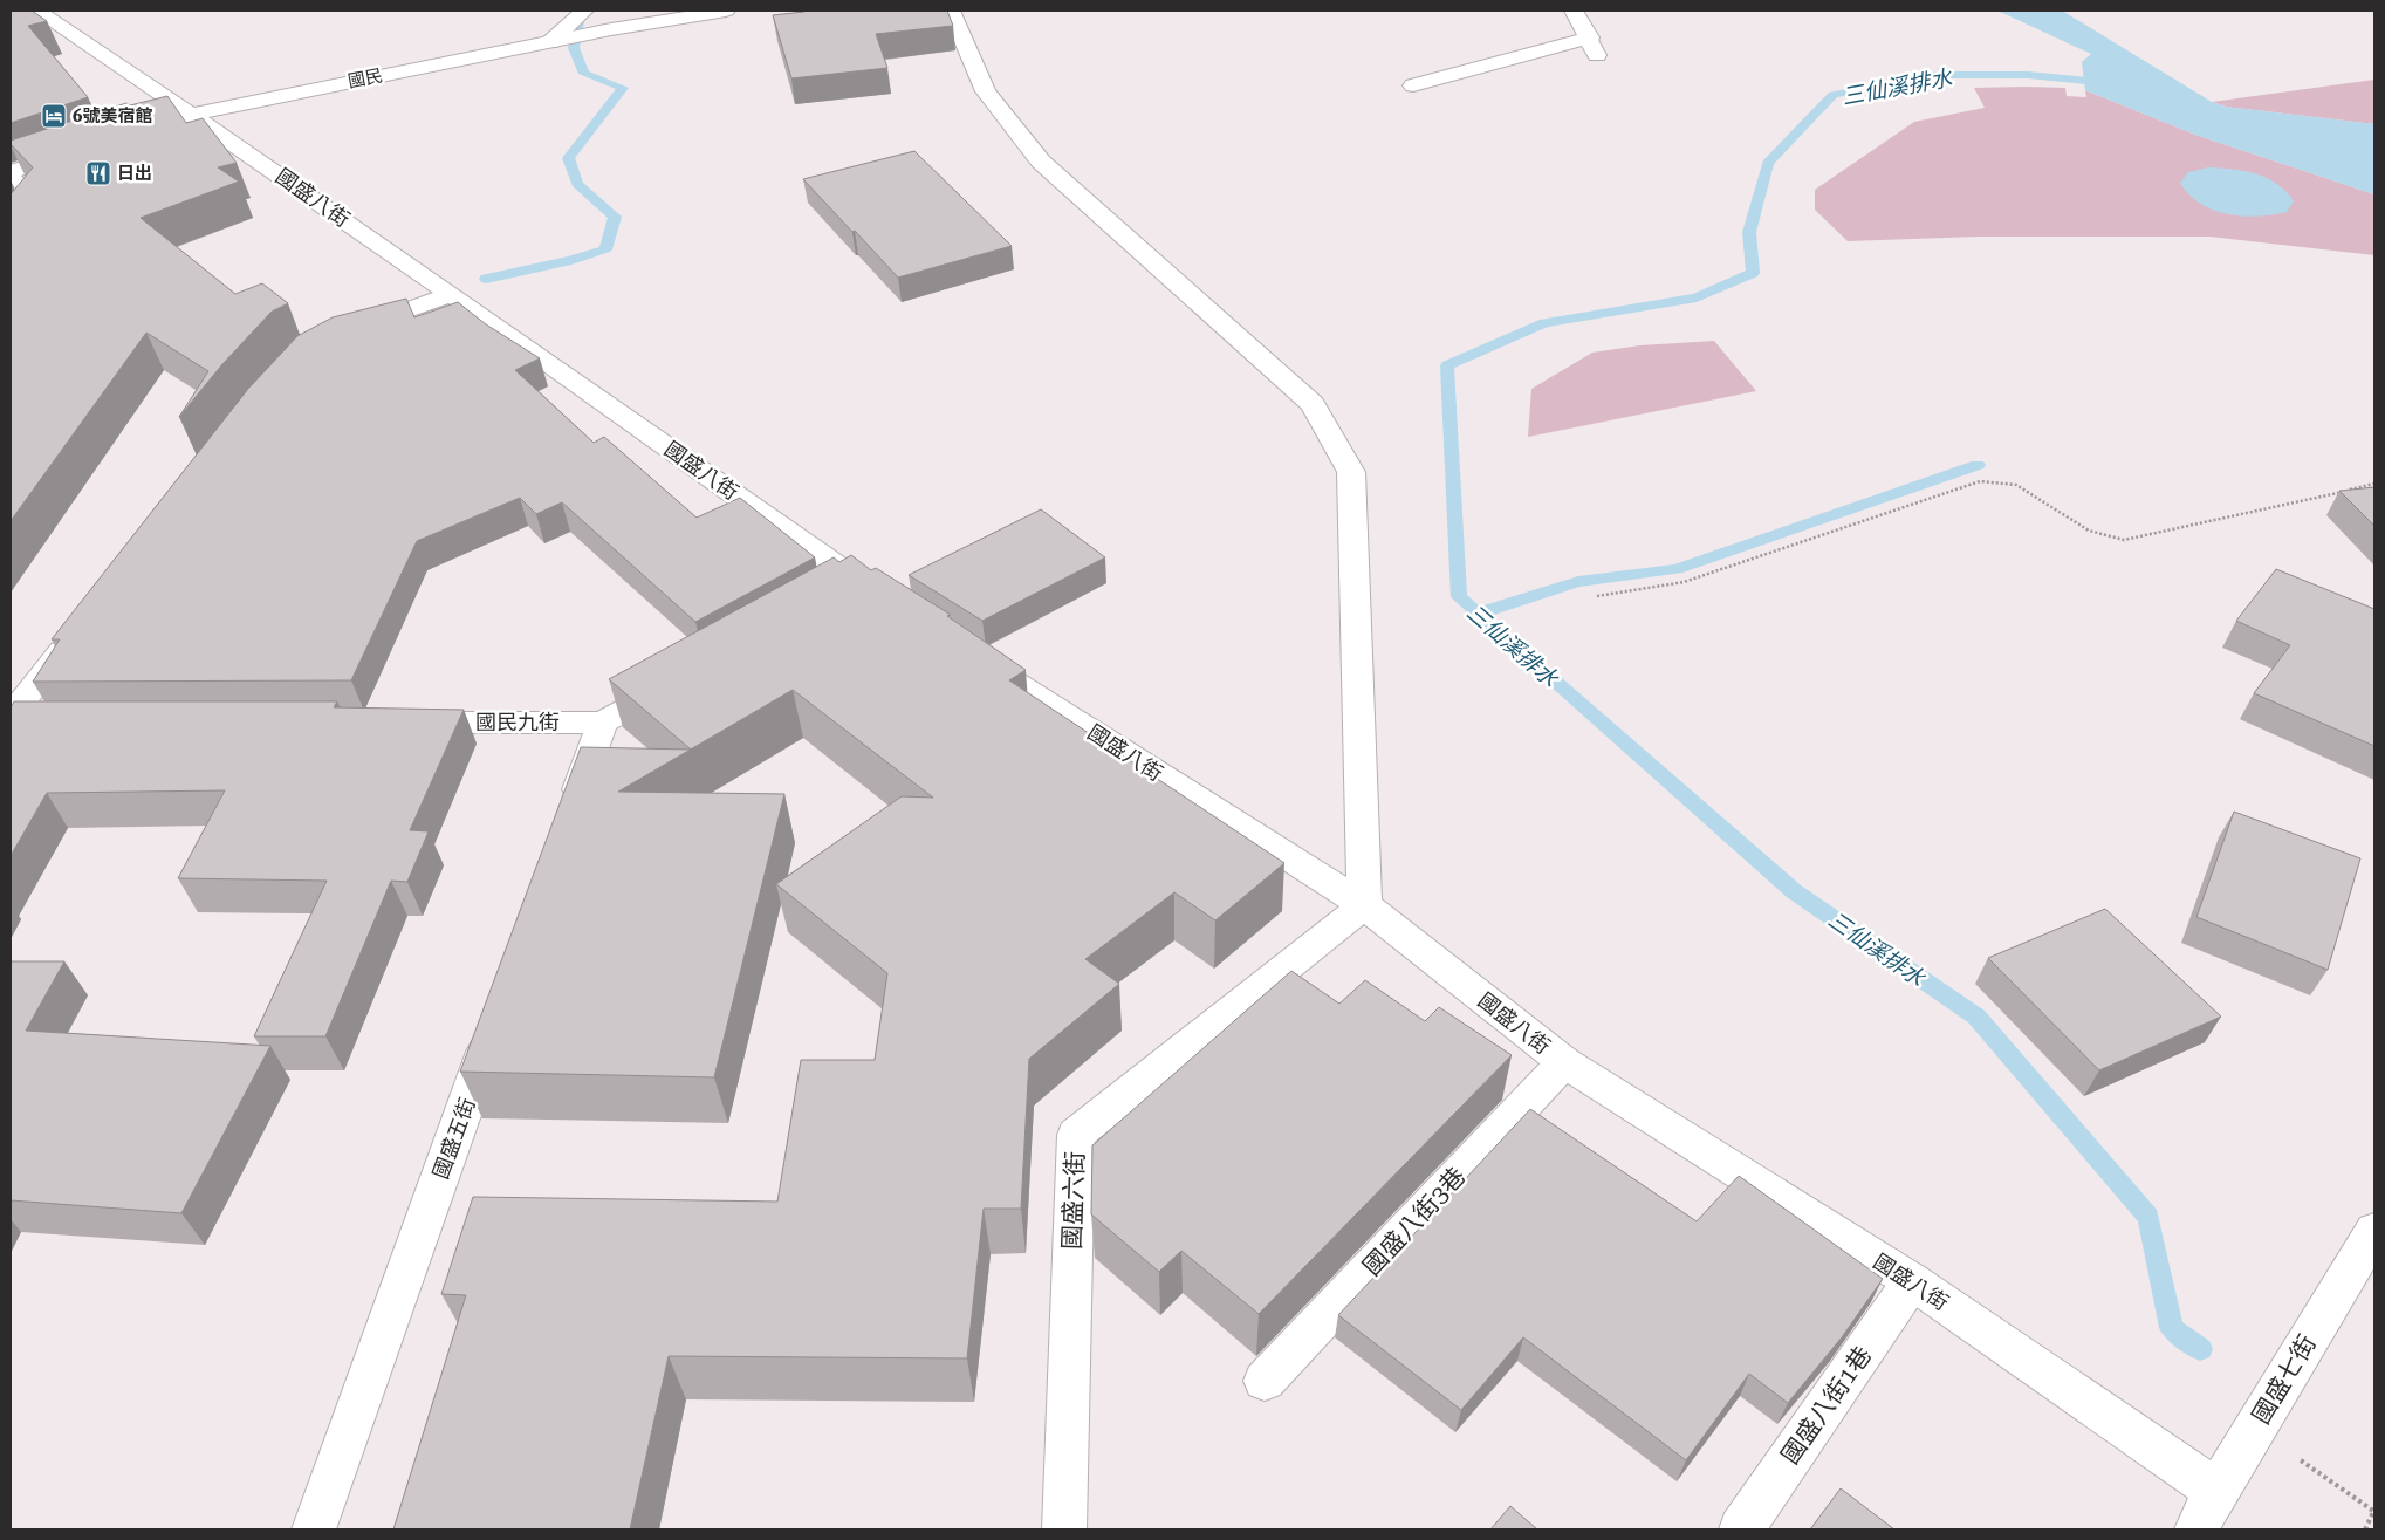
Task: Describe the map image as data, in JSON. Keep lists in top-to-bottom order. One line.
{"streets":{"street":["國民","國盛八街","國民九街","國盛五街","國盛六街","國盛八街3巷","國盛七街","國盛八街1巷"]},"crossings":[["國民","國盛八街"],["國盛八街","國盛六街"],["國盛八街","國盛八街3巷"],["國盛八街","國盛七街"],["國盛八街","國盛八街1巷"]],"water":["三仙溪排水"],"places":{"hotel":["6號美宿館"],"restaurant":["日出"]}}
